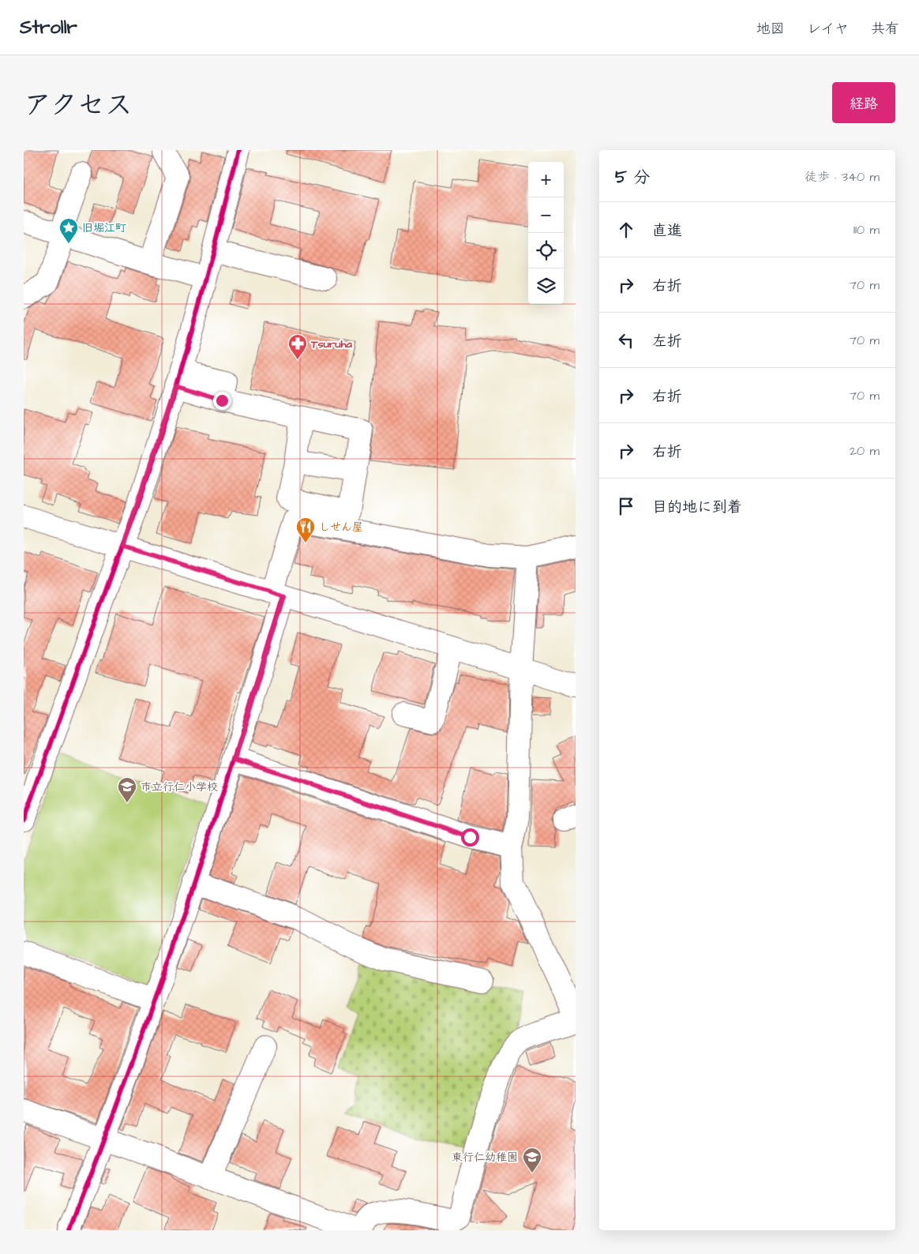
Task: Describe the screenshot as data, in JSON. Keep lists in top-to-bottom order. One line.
{"places":{"place":["旧堀江町"],"pharmacy":["Tsuruha"],"restaurant":["しせん屋"],"school or university":["市立行仁小学校","東行仁幼稚園"]},"page":{"header":"Strollr","nav":["地図","レイヤ","共有"],"title":"アクセス","buttons":"経路","heading":["5 分","徒歩 · 340 m"],"map_buttons":["+","−"],"list":[["直進","110 m"],["右折","70 m"],["左折","70 m"],["右折","70 m"],["右折","20 m"],"目的地に到着"]}}
